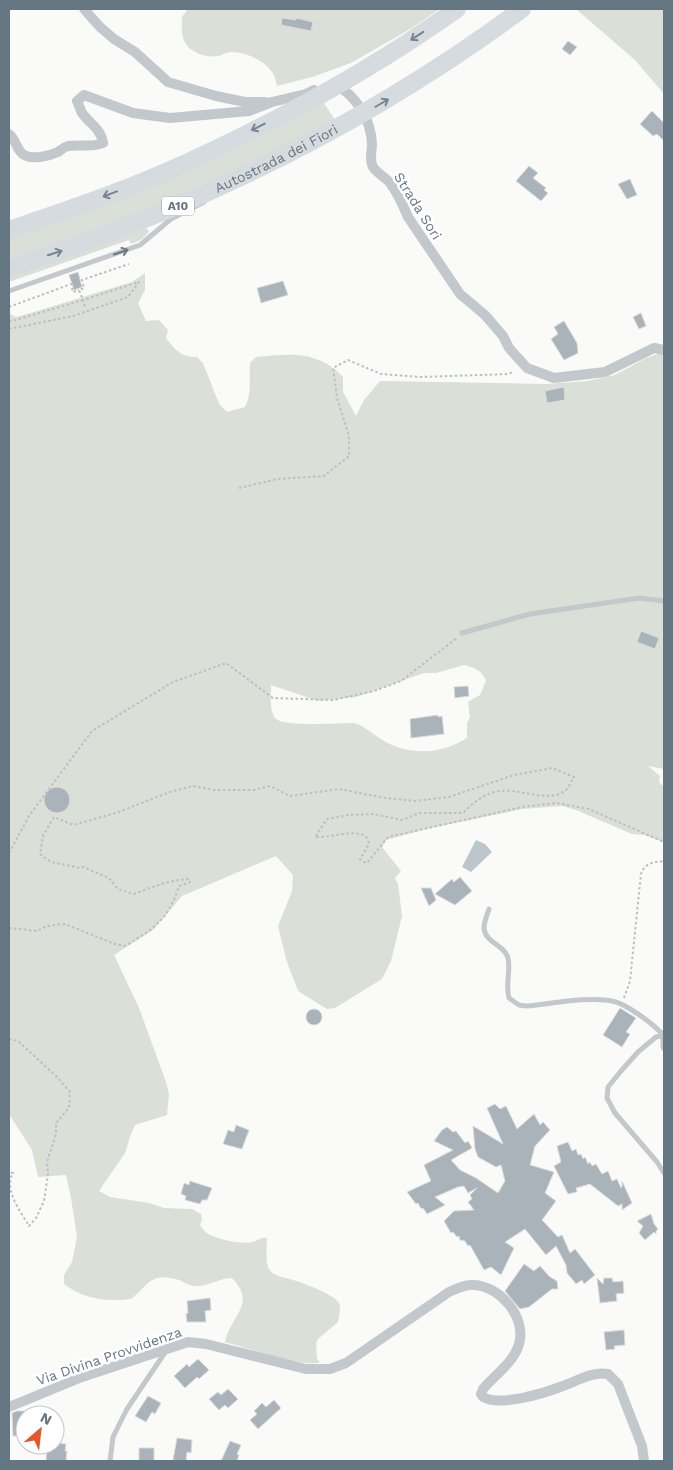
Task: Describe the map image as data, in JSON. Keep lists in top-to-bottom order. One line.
{"streets":{"highway":["Autostrada dei Fiori","A10"],"street":["Strada Sori","Via Divina Provvidenza"]},"north":"top right"}
